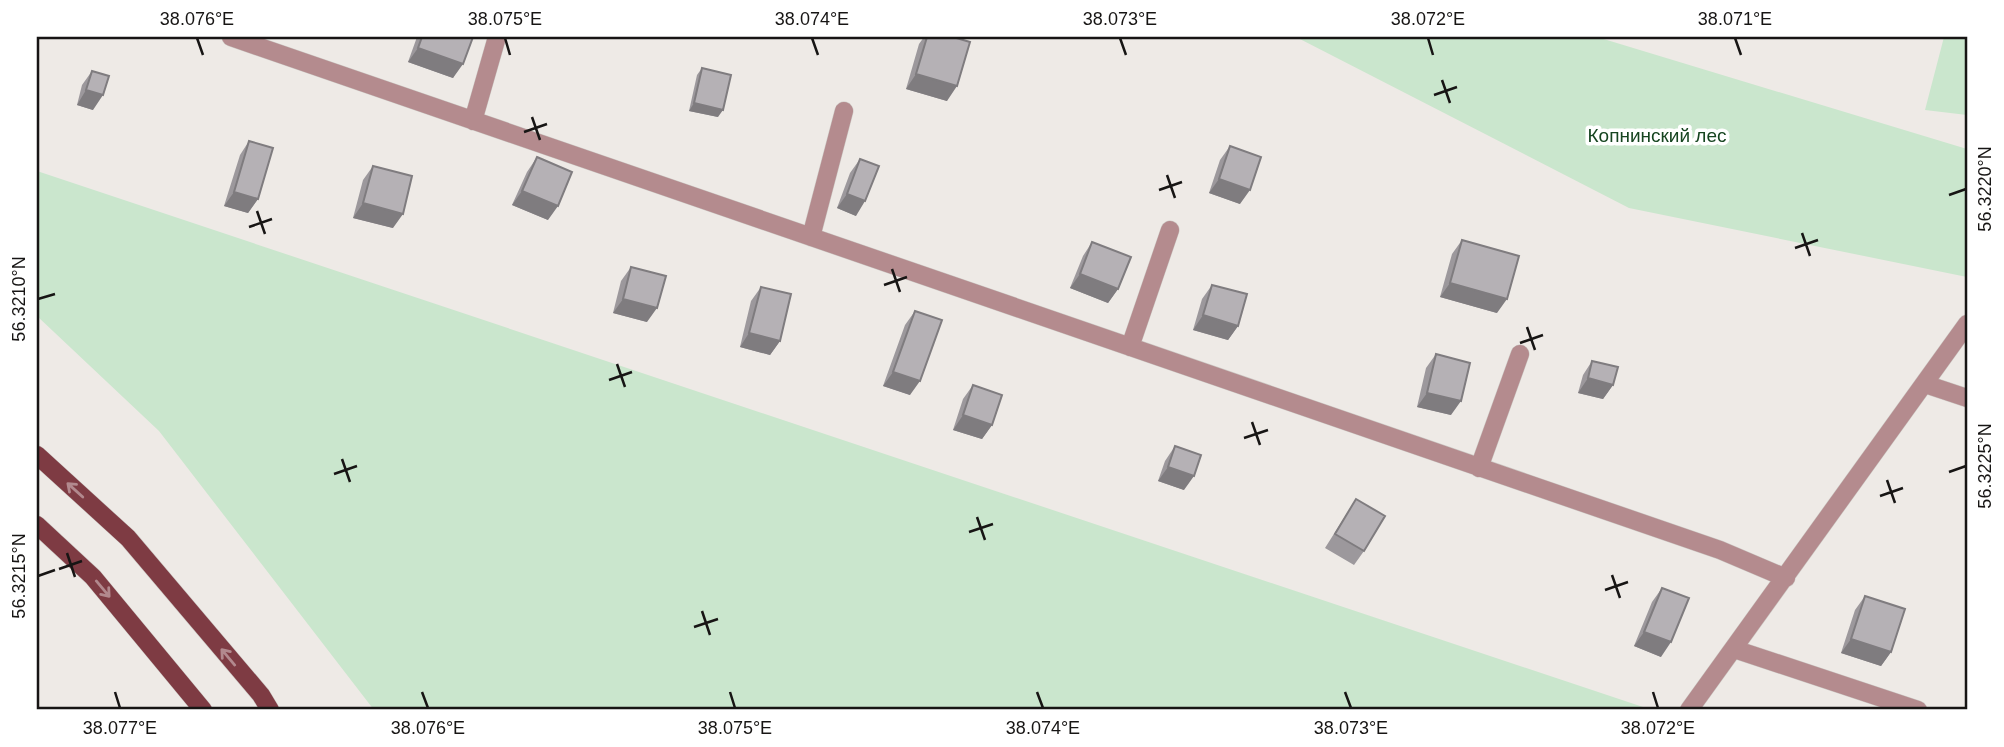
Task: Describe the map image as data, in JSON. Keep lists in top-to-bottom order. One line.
{"parks":["Копнинский лес"],"coordinates":["38.076°E","38.075°E","38.074°E","38.073°E","38.072°E","38.071°E","56.3220°N","56.3210°N","56.3225°N","56.3215°N","38.077°E"]}
